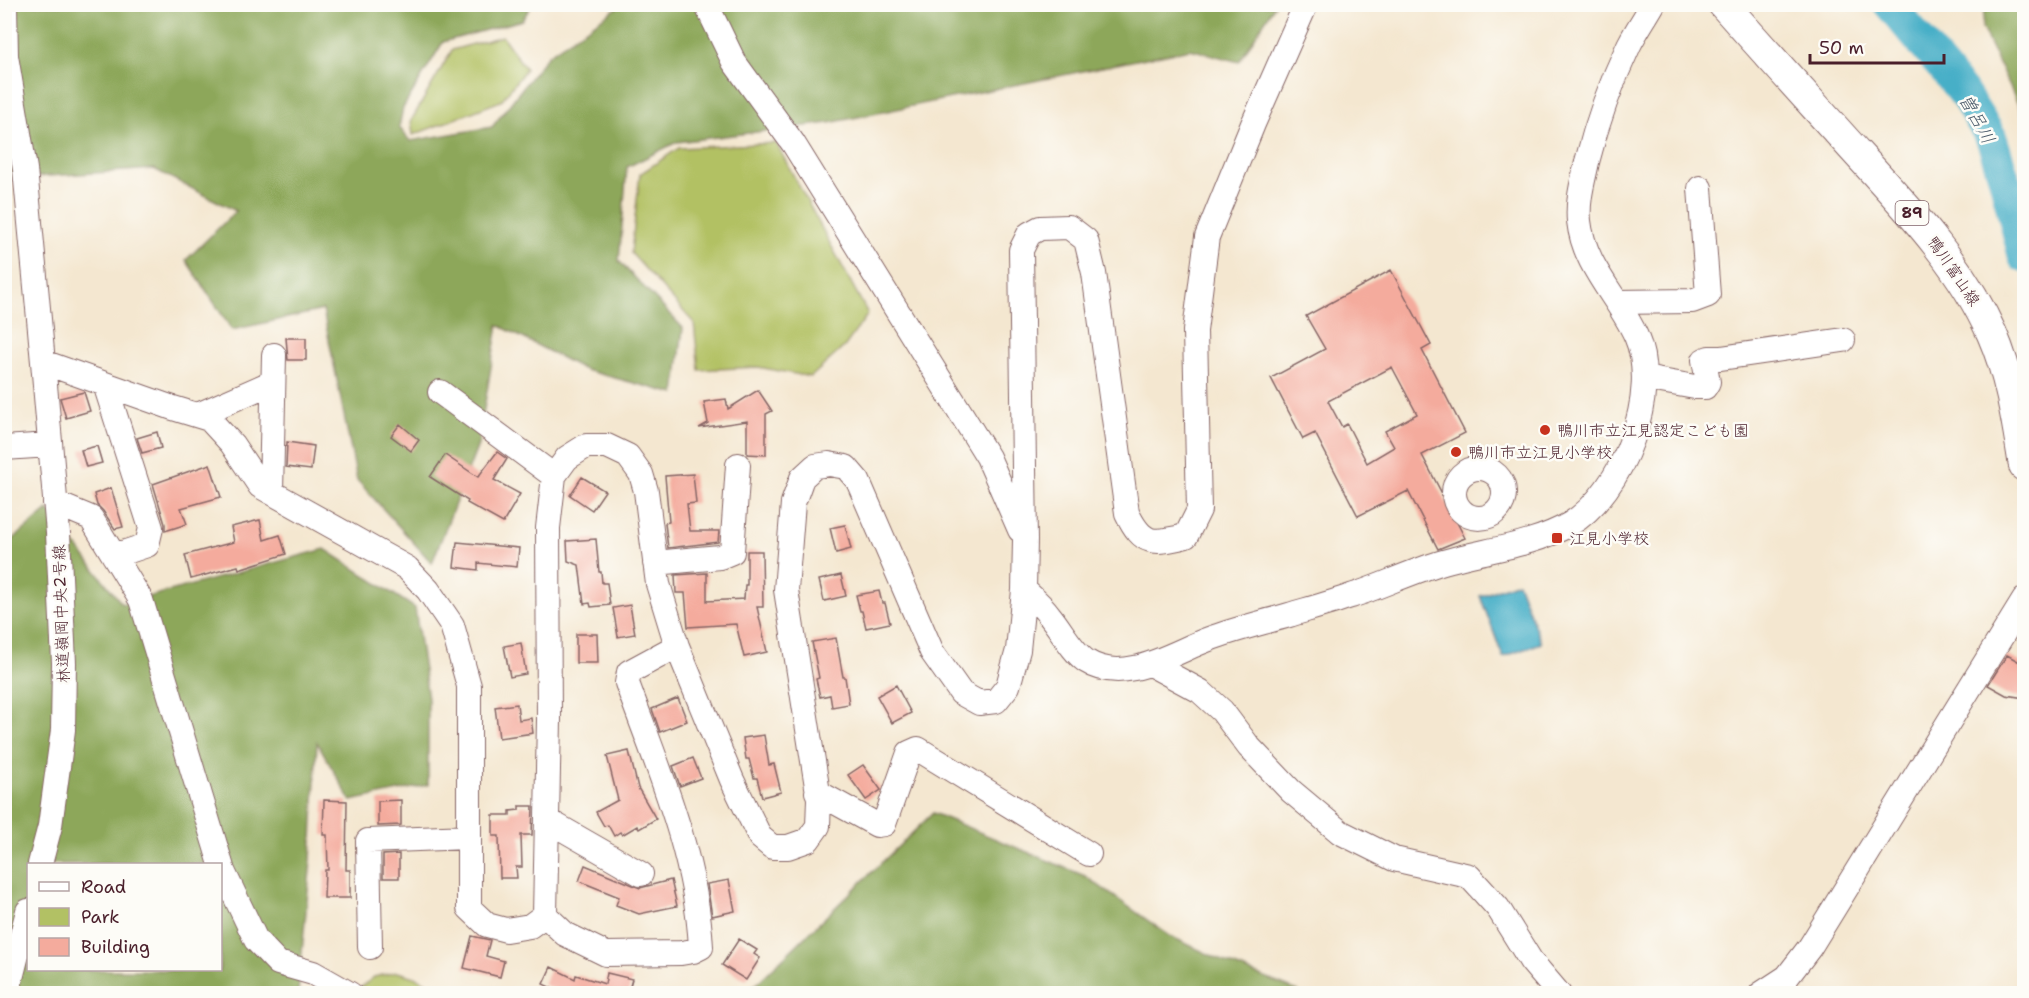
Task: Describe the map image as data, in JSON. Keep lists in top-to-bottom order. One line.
{"streets":{"main road":["89","鴨川富山線"],"street":["林道嶺岡中央2号線"]},"water":["曽呂川"],"places":{"other":["鴨川市立江見認定こども園","鴨川市立江見小学校"],"transit":["江見小学校"]},"legend":["Road","Park","Building"],"scale_bar":"50 m"}
